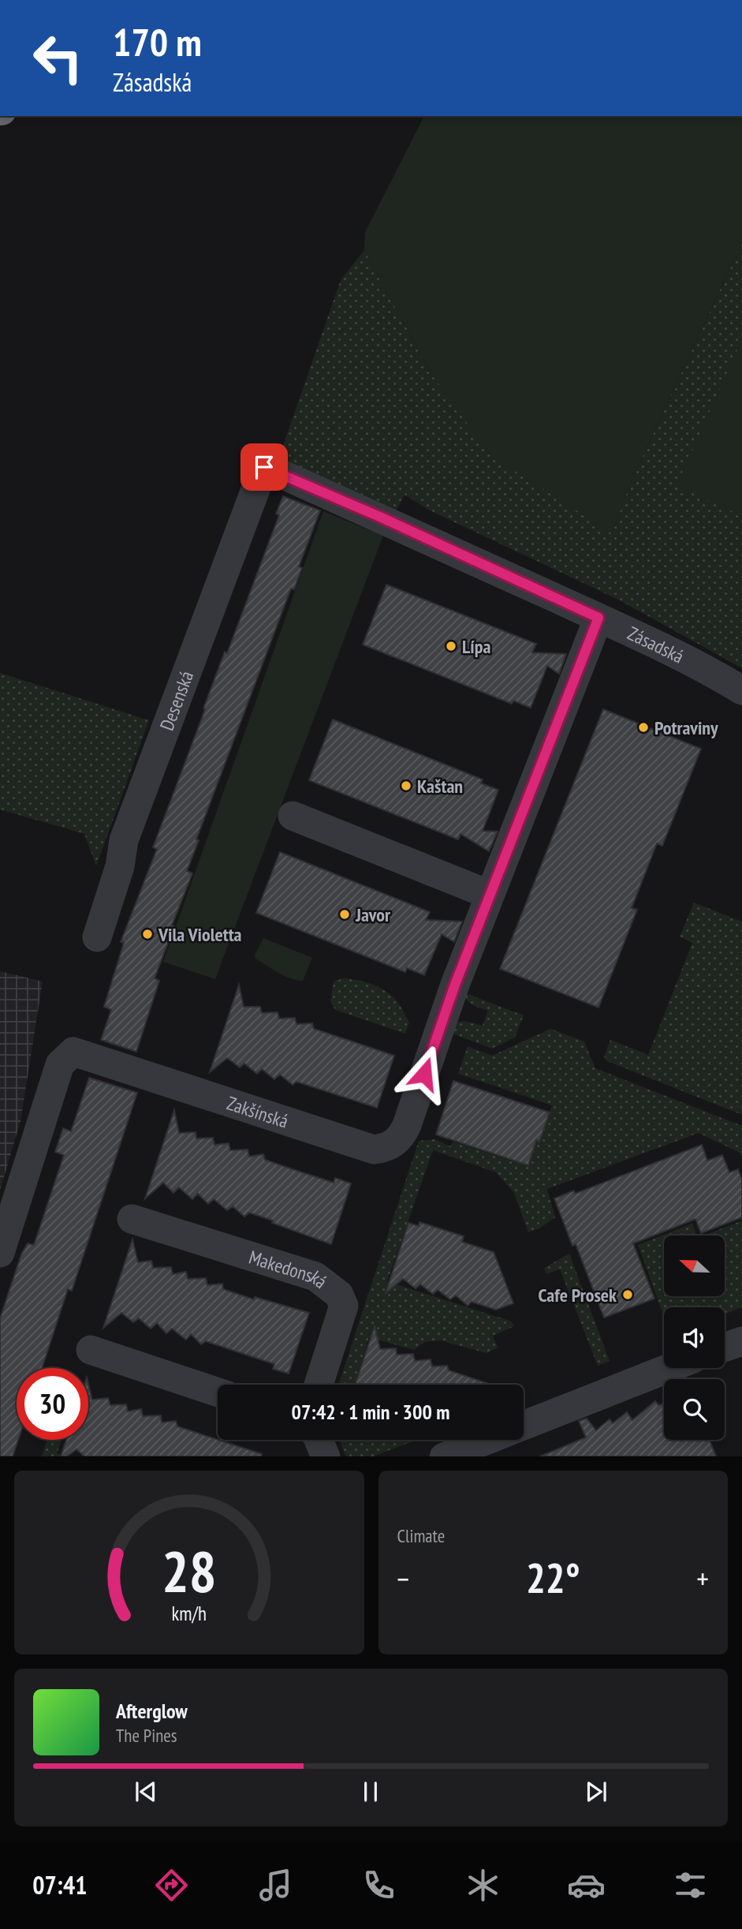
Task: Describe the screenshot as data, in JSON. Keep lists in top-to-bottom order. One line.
{"streets":{"street":["Zásadská","Desenská","Zakšínská","Makedonská"]},"crossings":[["Zásadská","Desenská"],["Zásadská","Zakšínská"]],"places":["Lípa","Potraviny","Kaštan","Javor","Vila Violetta","Cafe Prosek"],"north":"left","page":{"turn":["170 m","Zásadská"],"limit":"30","trip":"07:42 · 1 min · 300 m","tile":"Climate","heat":["−","22°","+"],"song":["Afterglow","The Pines"],"tabs":"07:41","gauge":["28","km/h"]}}
